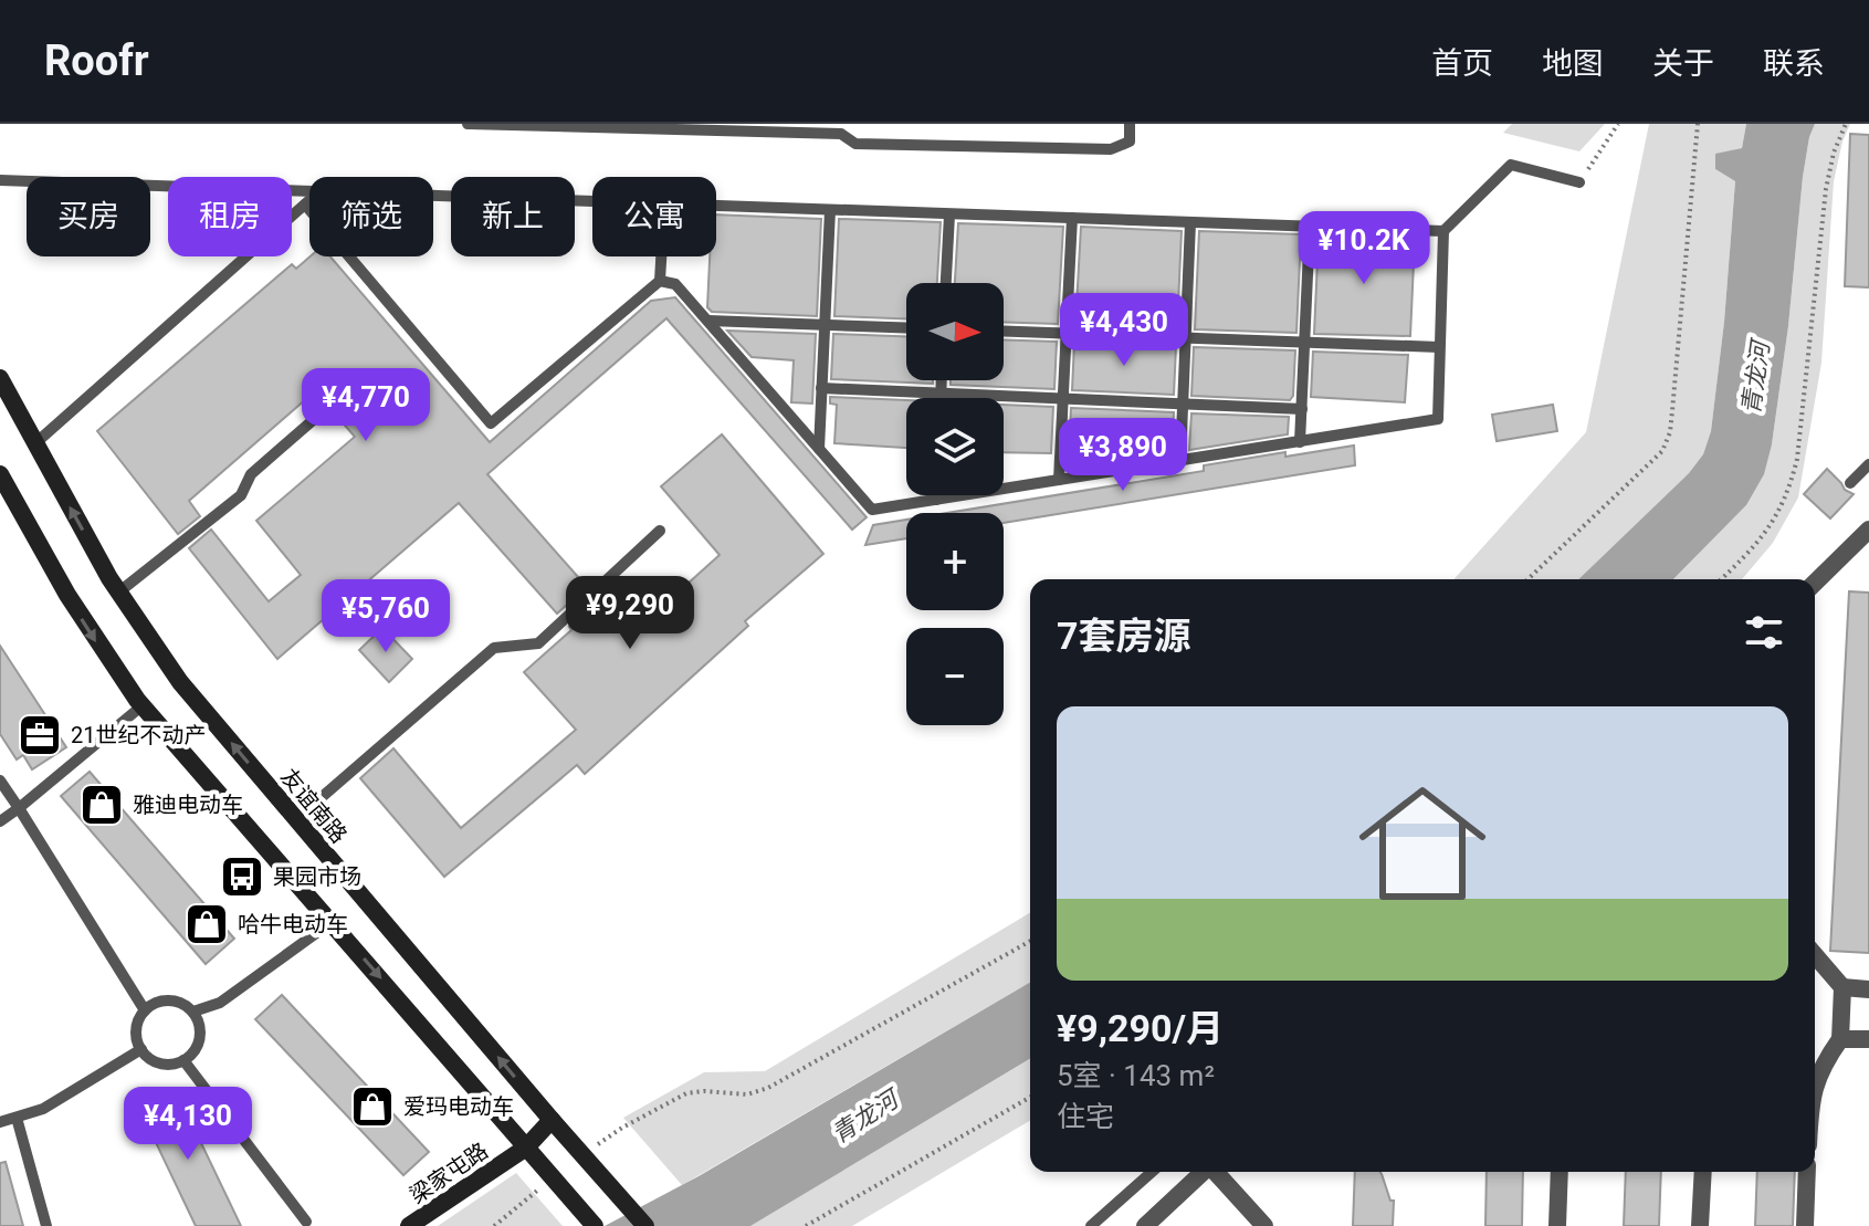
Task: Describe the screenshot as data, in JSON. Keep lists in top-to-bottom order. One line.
{"streets":{"main road":["友谊南路","梁家屯路"]},"crossings":[["友谊南路","梁家屯路"]],"water":["青龙河"],"places":{"office":["21世纪不动产"],"shop":["雅迪电动车","哈牛电动车","爱玛电动车"],"bus stop":["果园市场"]},"north":"right","page":{"header":"Roofr","nav":["首页","地图","关于","联系"],"chip":["买房","租房","筛选","新上","公寓"],"price":["¥10.2K","¥4,430","¥4,770","¥3,890","¥9,290","¥5,760","¥4,130"],"map_buttons":["+","−"],"heading":"7套房源","list":[{"name":"¥9,290/月","note":"5室 · 143 m² · 住宅"}]}}
